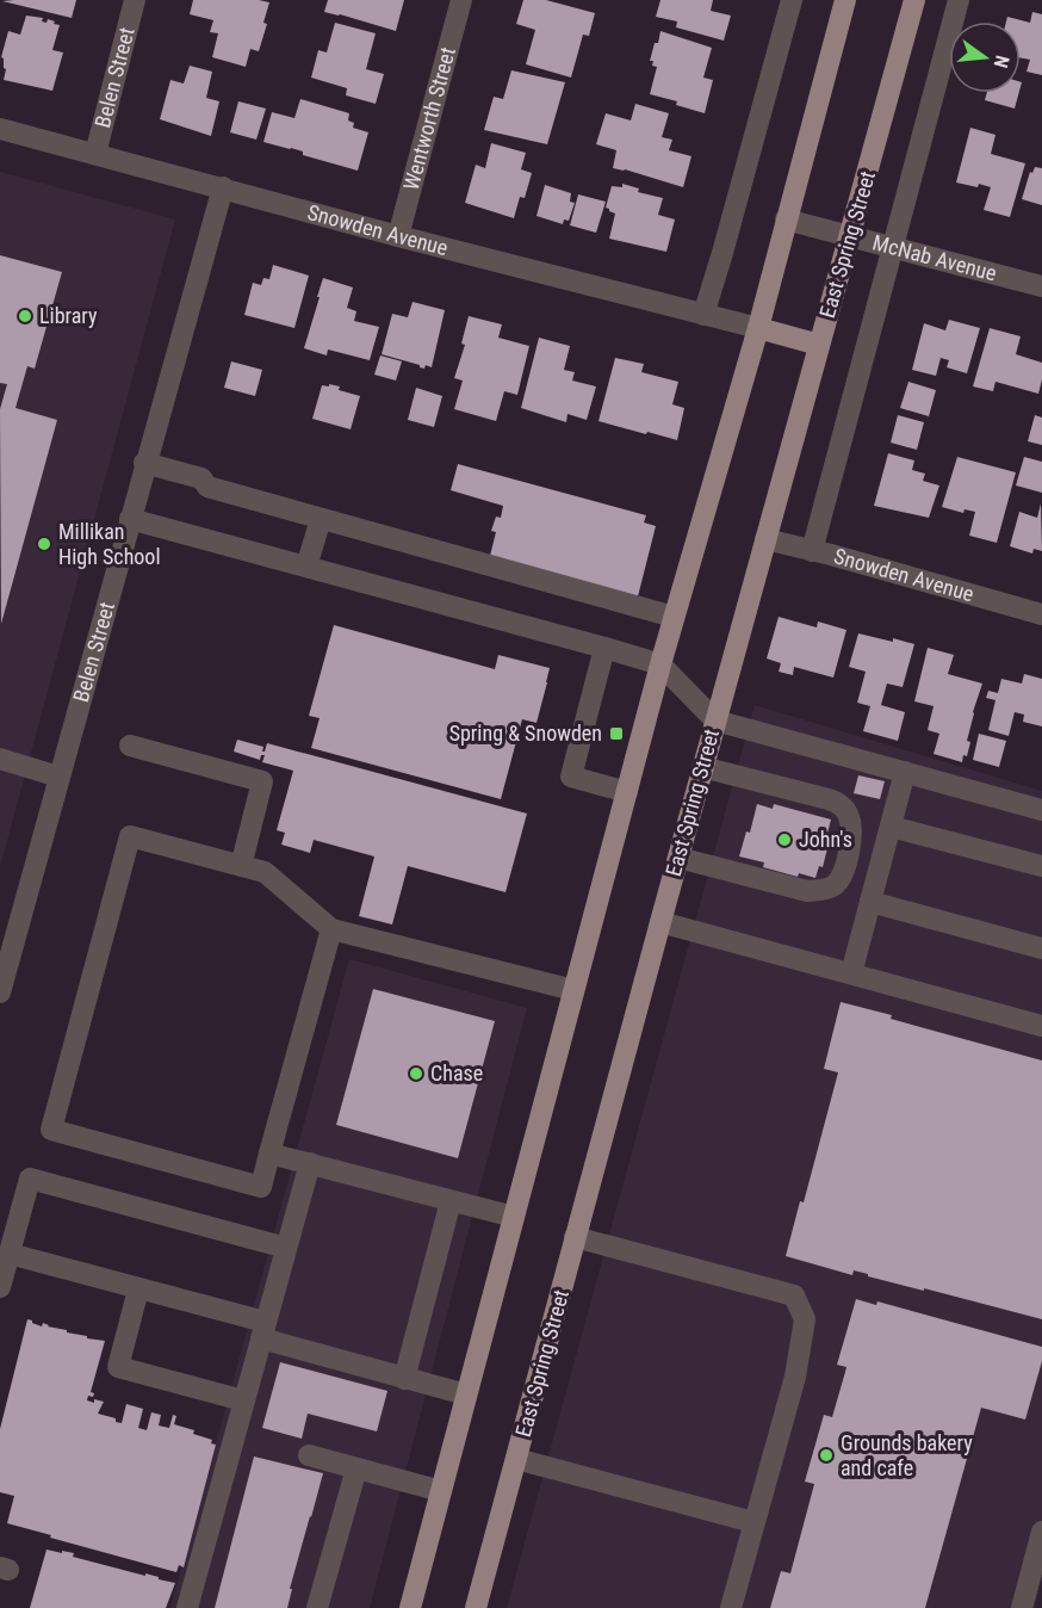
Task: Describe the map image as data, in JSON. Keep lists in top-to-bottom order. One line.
{"streets":{"main road":["East Spring Street"],"street":["Belen Street","Wentworth Street","Snowden Avenue","McNab Avenue"]},"crossings":[["Belen Street","Snowden Avenue"],["Wentworth Street","Snowden Avenue"],["Snowden Avenue","East Spring Street"],["East Spring Street","McNab Avenue"]],"places":{"other":["Library","Millikan High School","John's","Chase","Grounds bakery and cafe"],"transit":["Spring & Snowden"]},"north":"right"}
